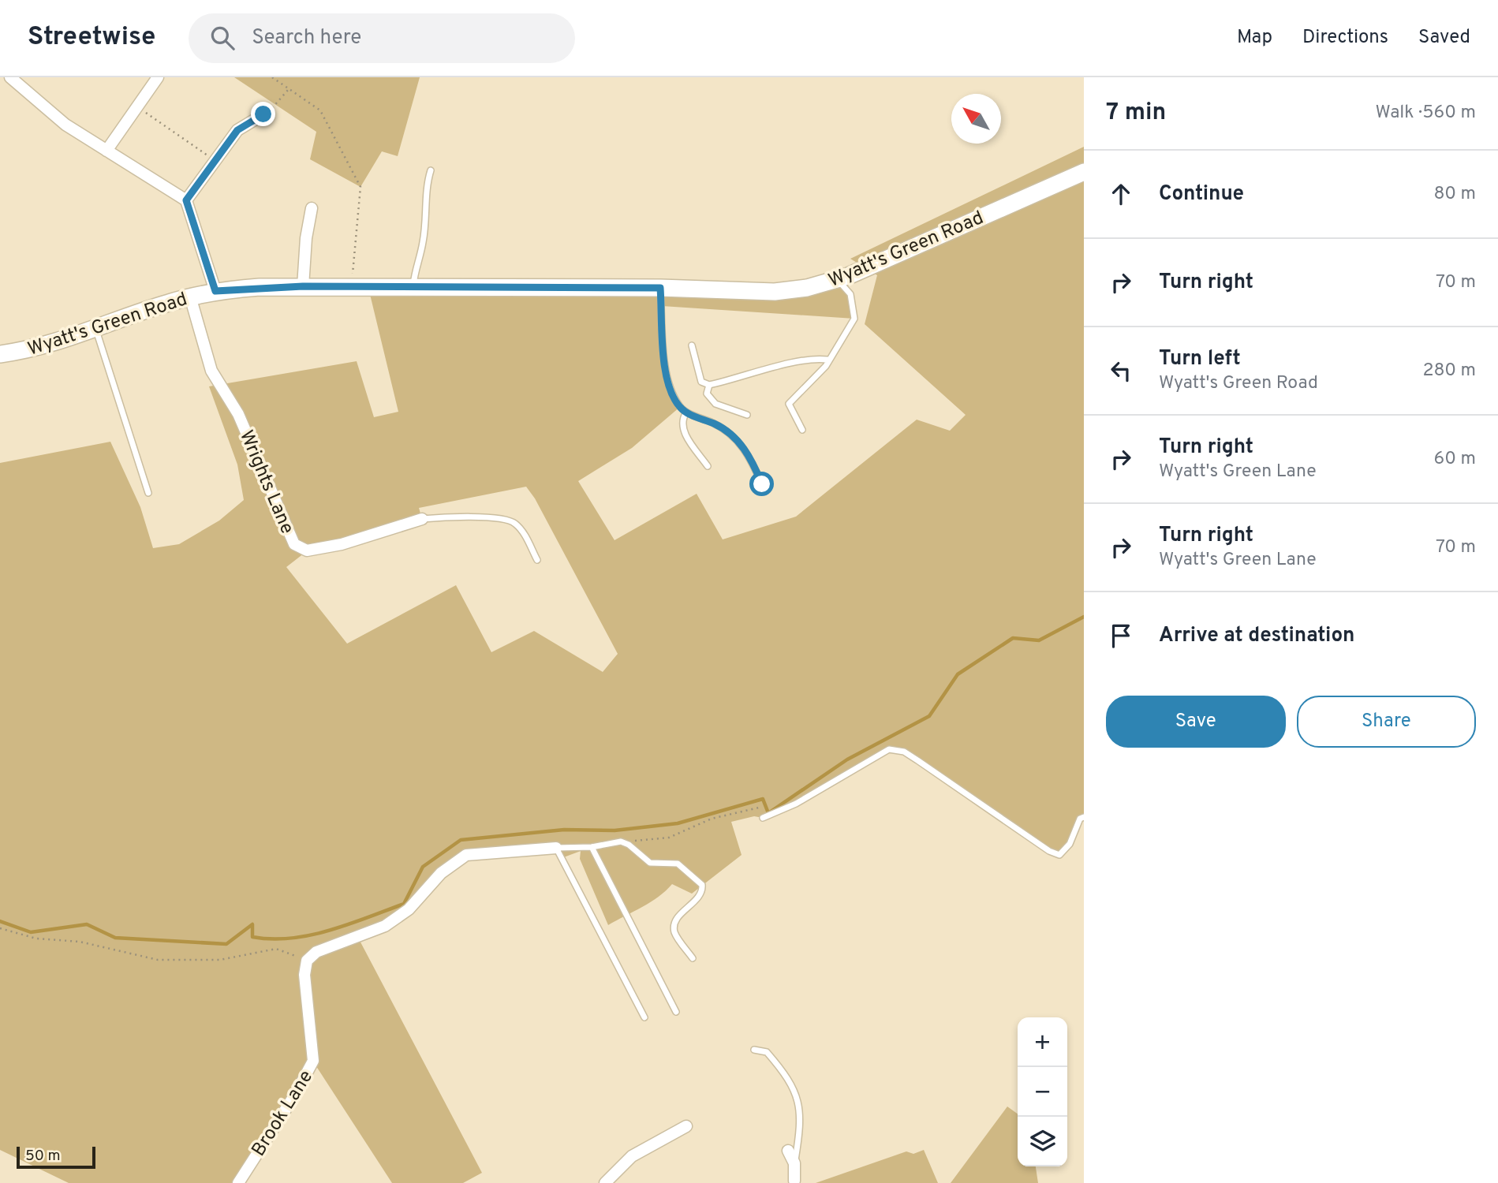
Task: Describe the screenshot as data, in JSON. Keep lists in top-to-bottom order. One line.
{"streets":{"street":["Wyatt's Green Road","Wrights Lane","Brook Lane"]},"crossings":[["Wyatt's Green Road","Wrights Lane"]],"scale_bar":"50 m","north":"top left","page":{"header":"Streetwise","search":"Search here","nav":["Map","Directions","Saved"],"heading":["7 min","Walk · 560 m"],"list":[["Continue","80 m"],["Turn right","70 m"],["Turn left","Wyatt's Green Road","280 m"],["Turn right","Wyatt's Green Lane","60 m"],["Turn right","Wyatt's Green Lane","70 m"],"Arrive at destination"],"buttons":["Save","Share"],"map_buttons":["+","−"],"scale":"50 m"}}
